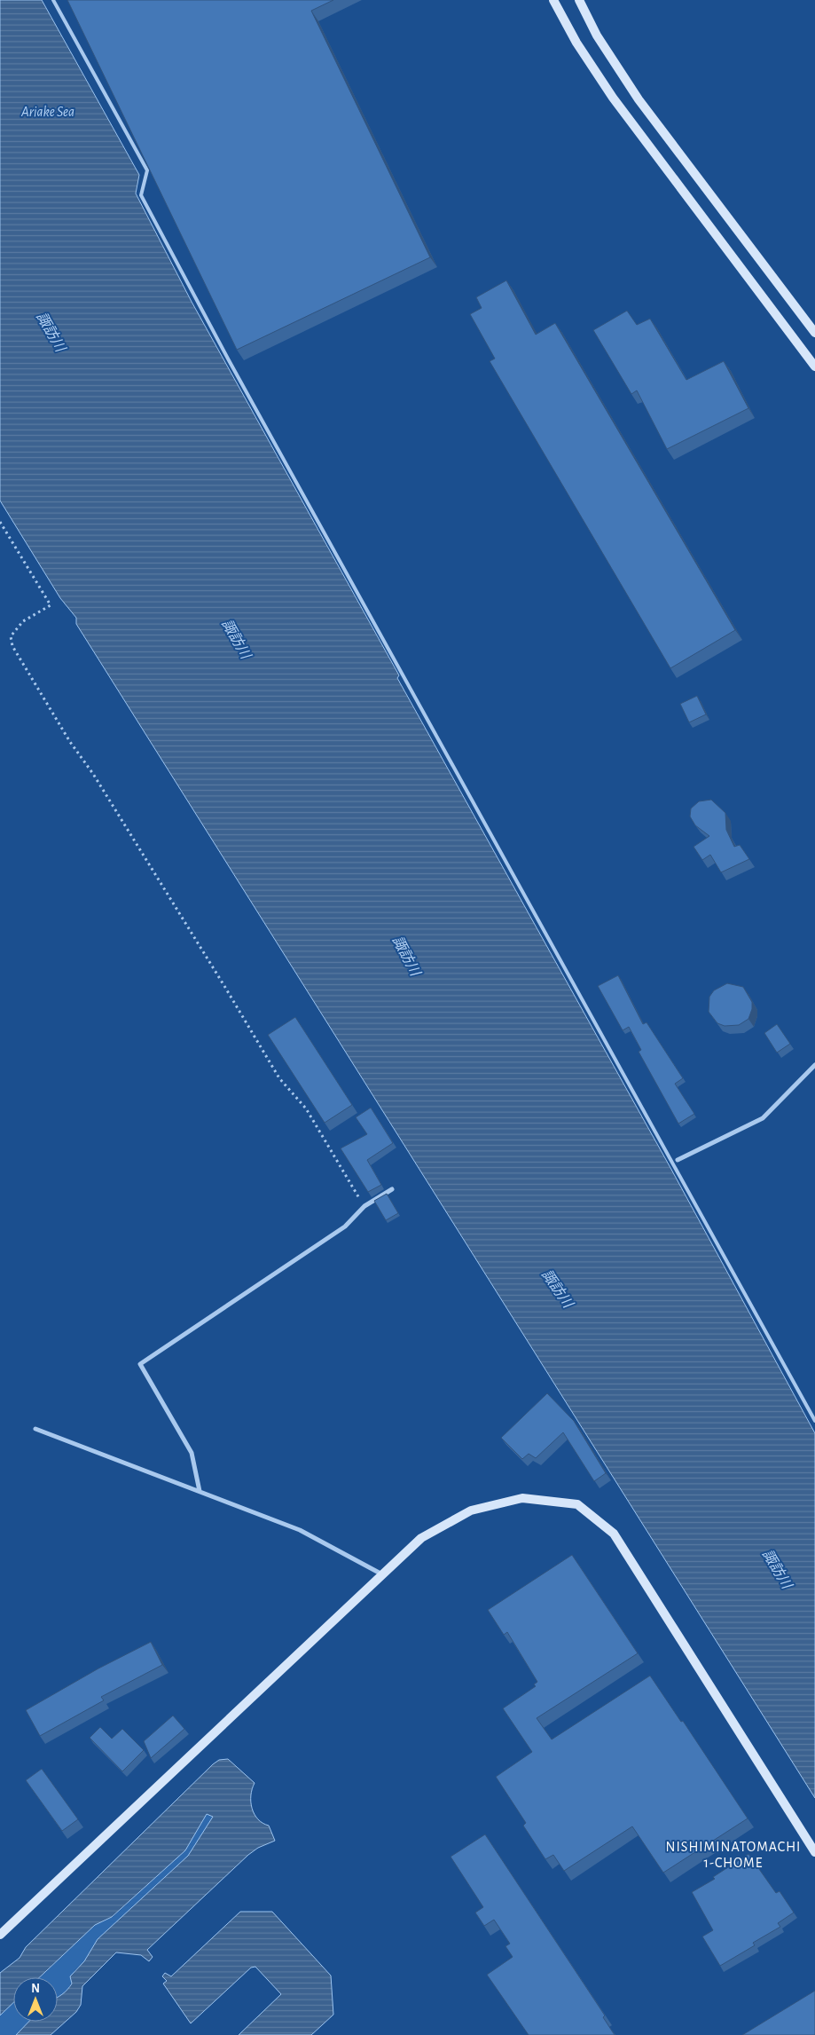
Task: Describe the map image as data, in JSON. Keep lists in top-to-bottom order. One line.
{"districts":["NISHIMINATOMACHI 1-CHOME"],"water":["Ariake Sea","諏訪川"],"north":"top"}
